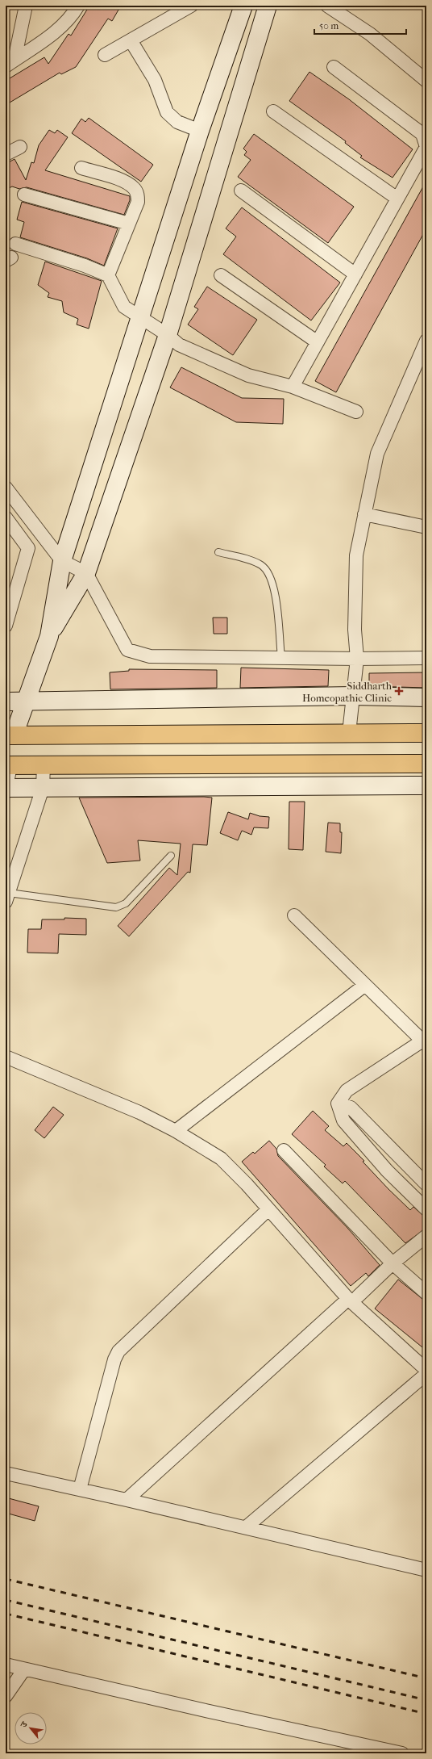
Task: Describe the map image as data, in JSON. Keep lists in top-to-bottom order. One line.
{"places":{"health":["Siddharth Homeopathic Clinic"]},"scale_bar":"50 m","north":"top left"}
